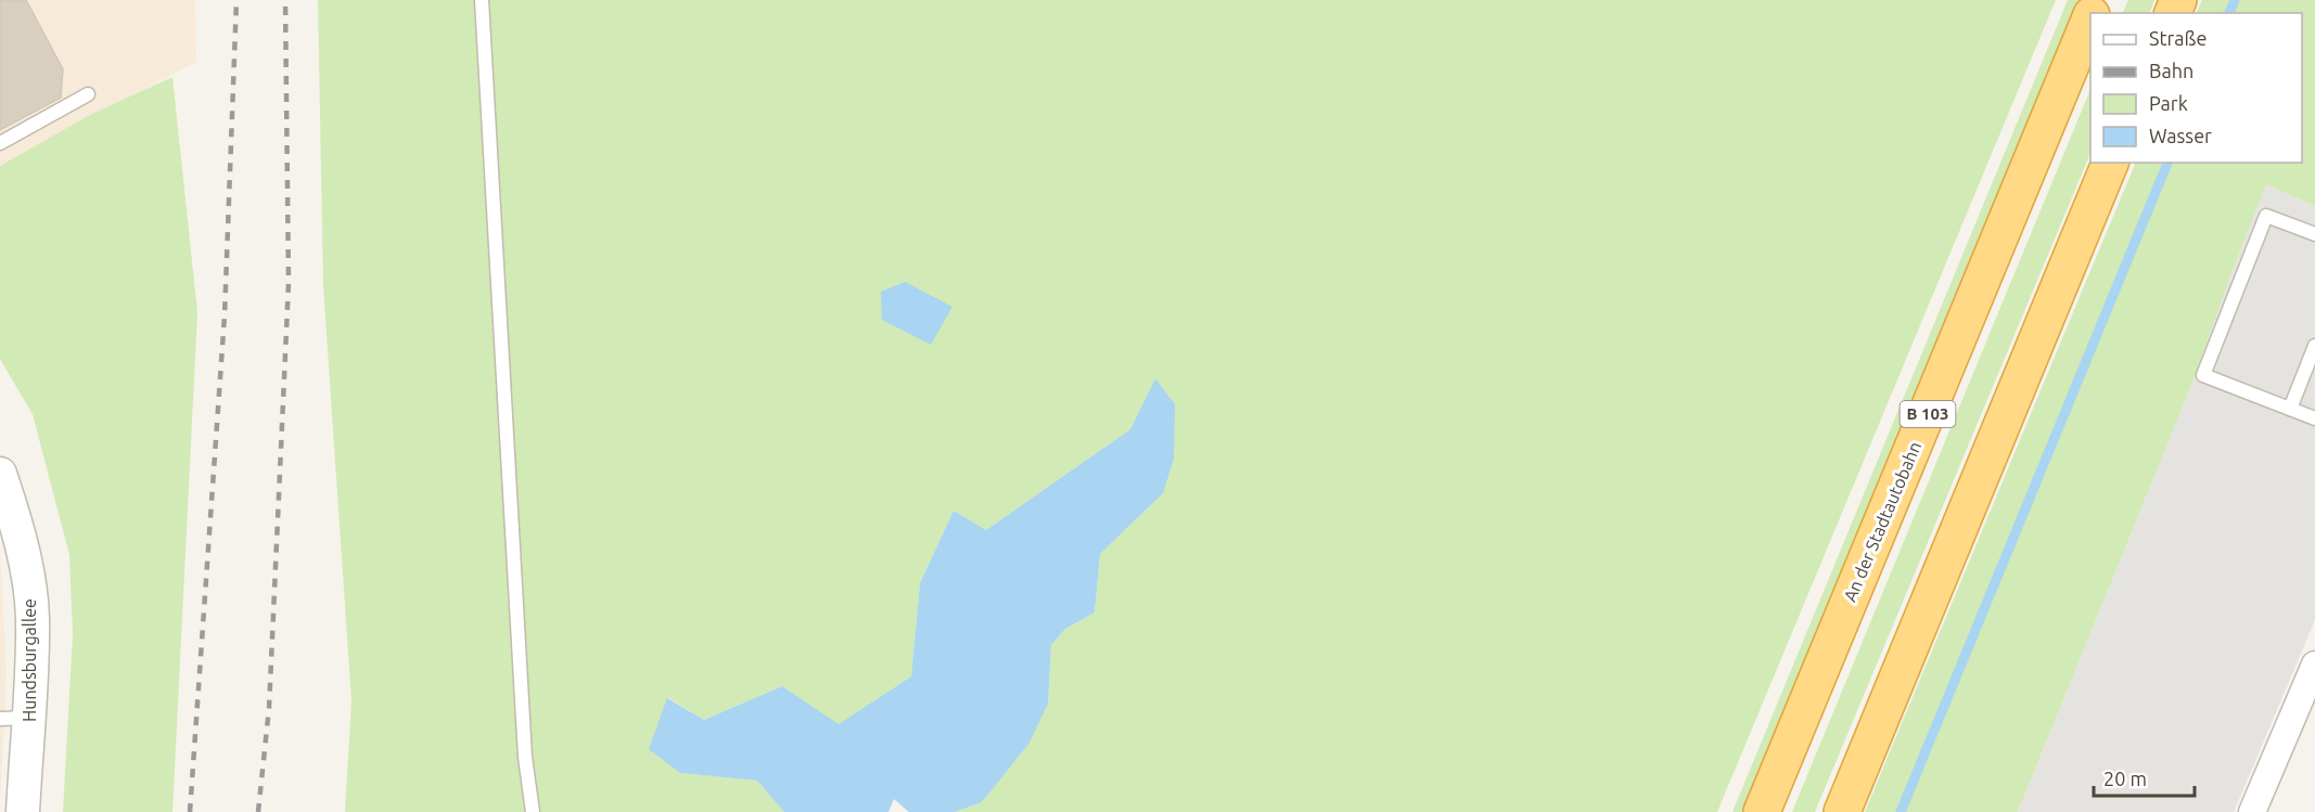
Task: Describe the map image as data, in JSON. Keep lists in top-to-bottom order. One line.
{"streets":{"highway":["B 103","An der Stadtautobahn"],"street":["Hundsburgallee"]},"legend":["Straße","Bahn","Park","Wasser"],"scale_bar":"20 m"}
